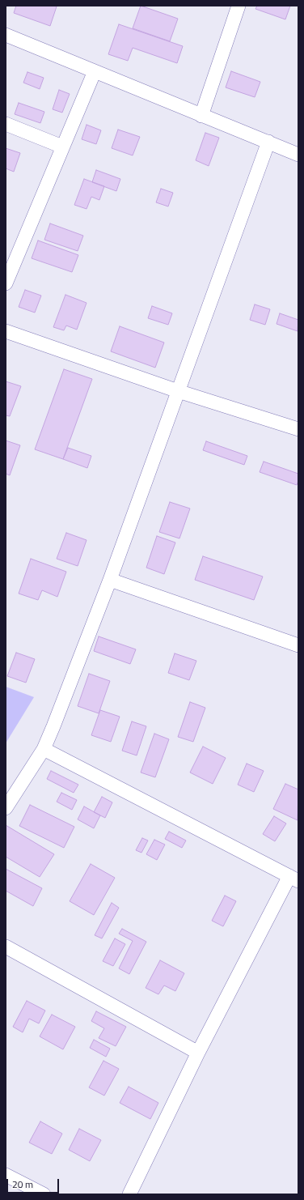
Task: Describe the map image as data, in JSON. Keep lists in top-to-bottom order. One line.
{"scale_bar":"20 m"}
